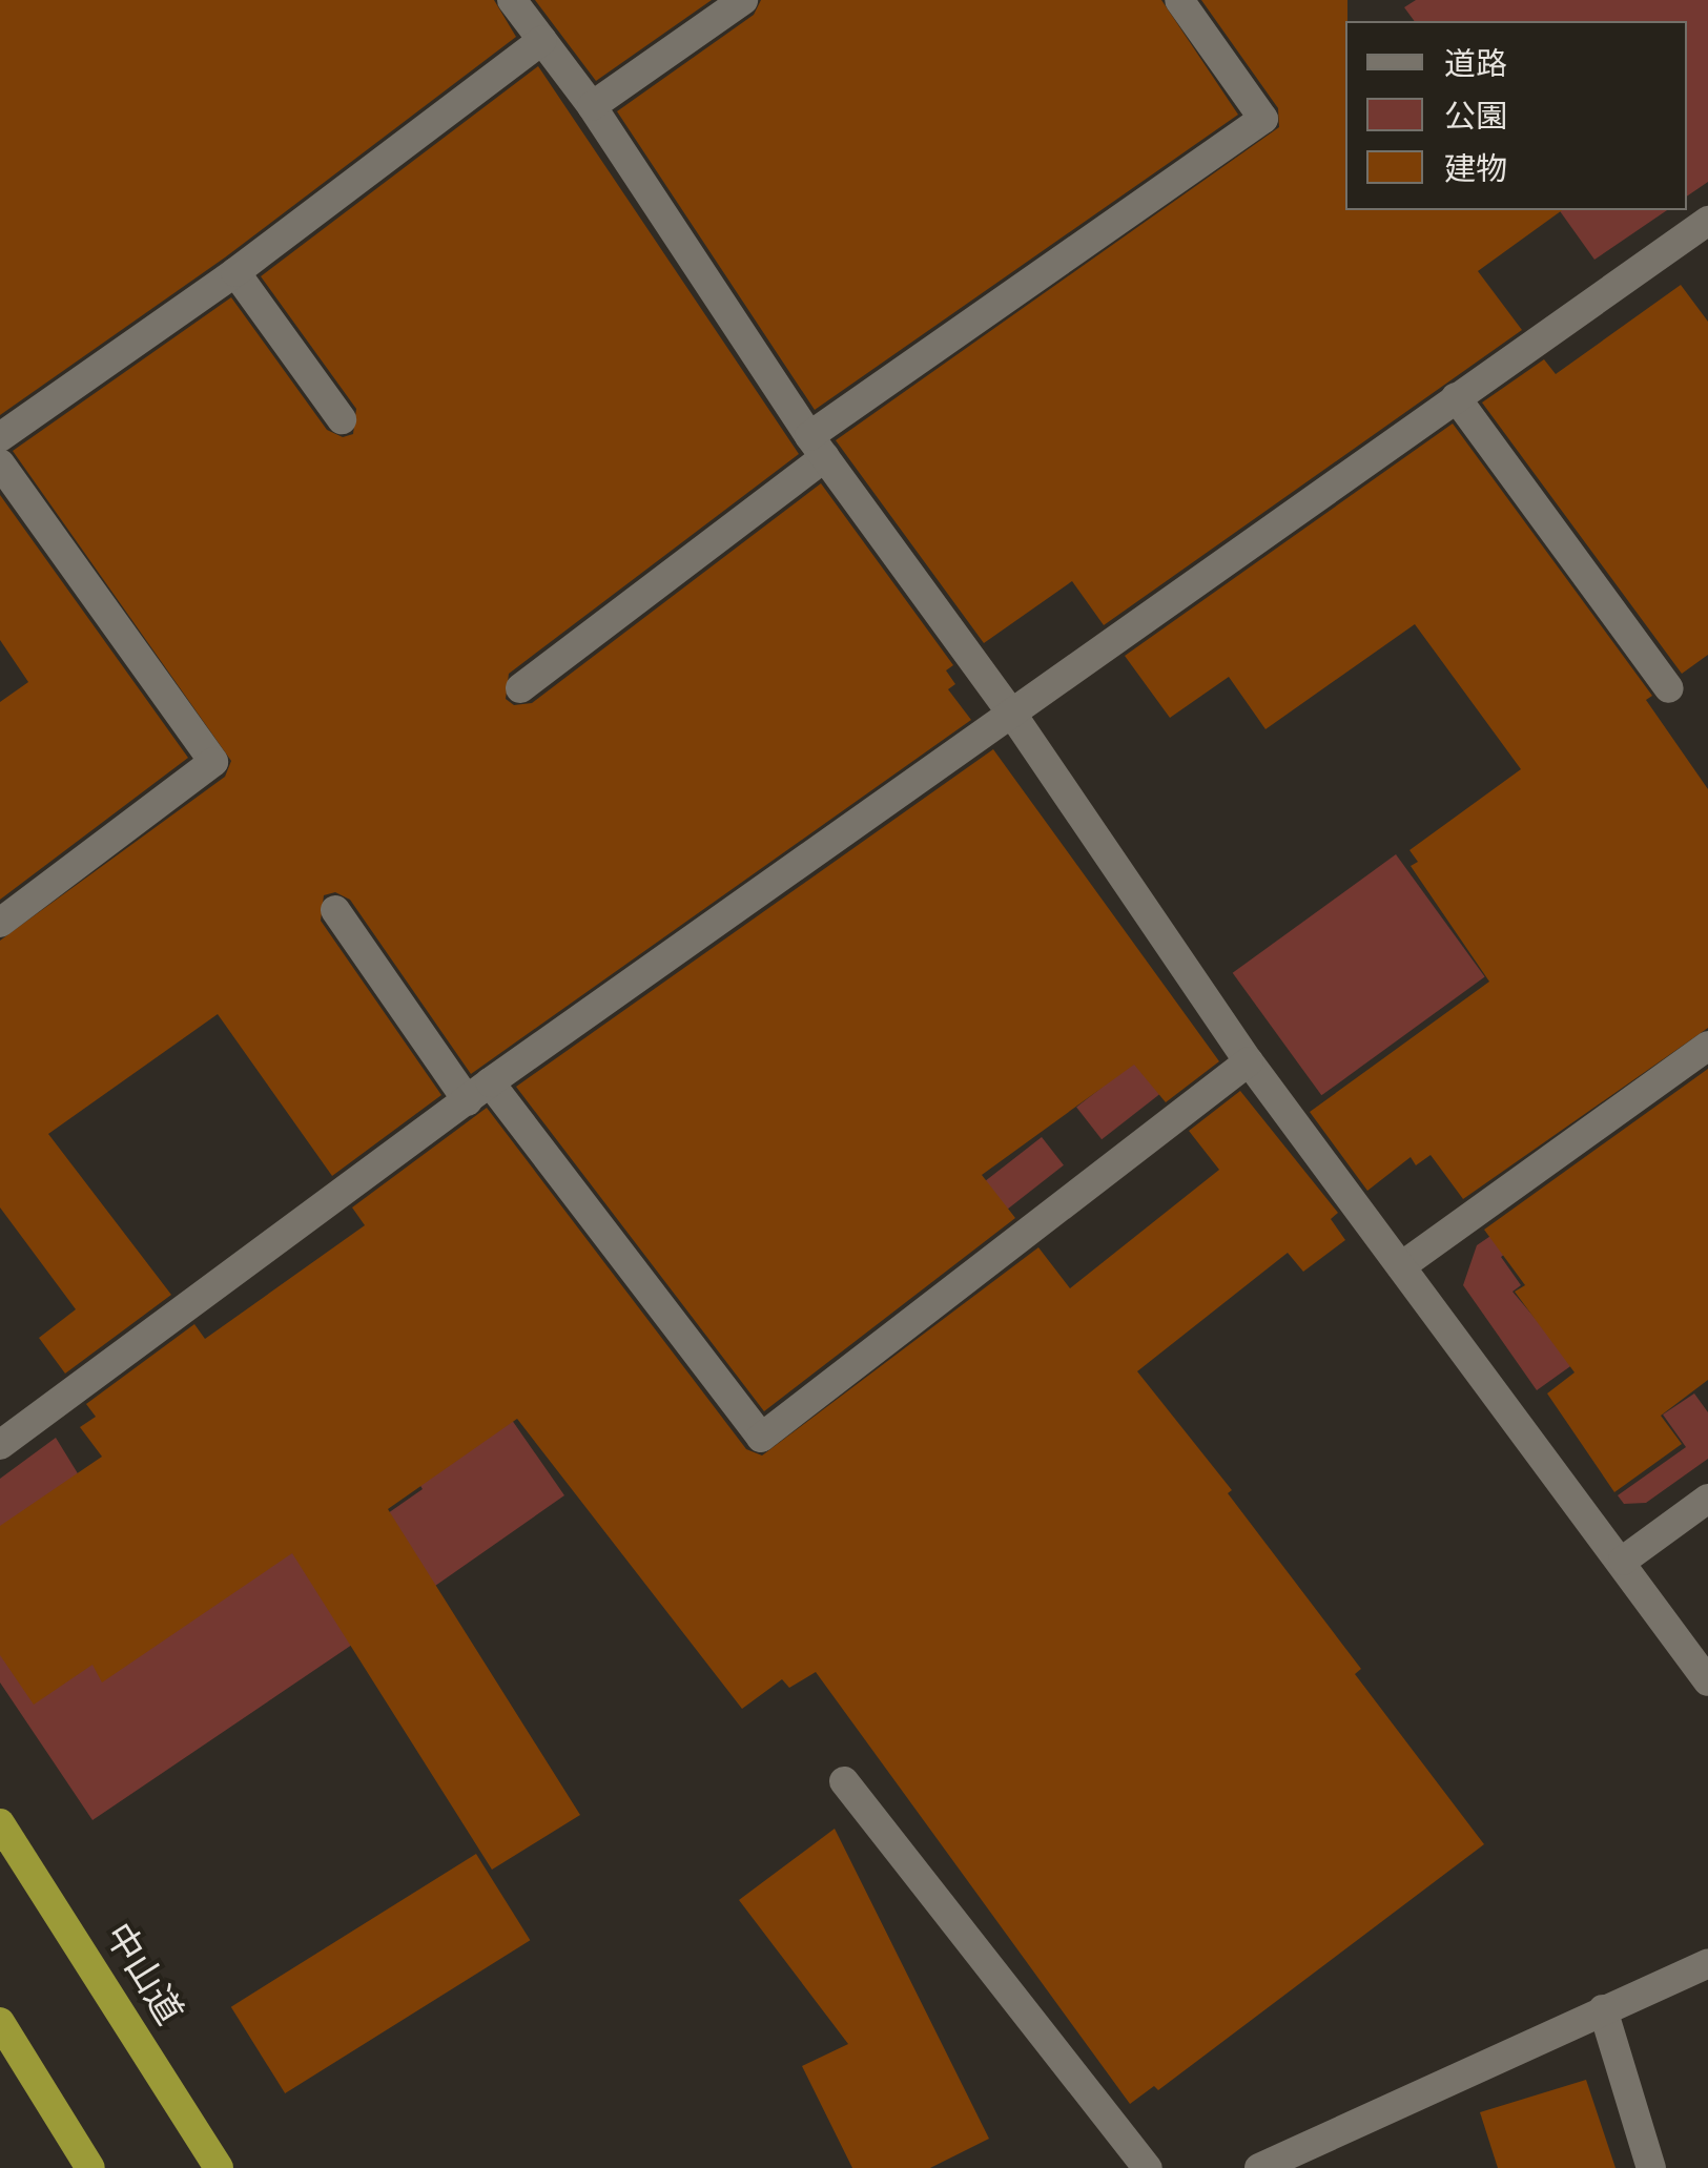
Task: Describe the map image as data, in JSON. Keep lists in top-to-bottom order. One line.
{"streets":{"highway":["中山道"]},"legend":["道路","公園","建物"]}
